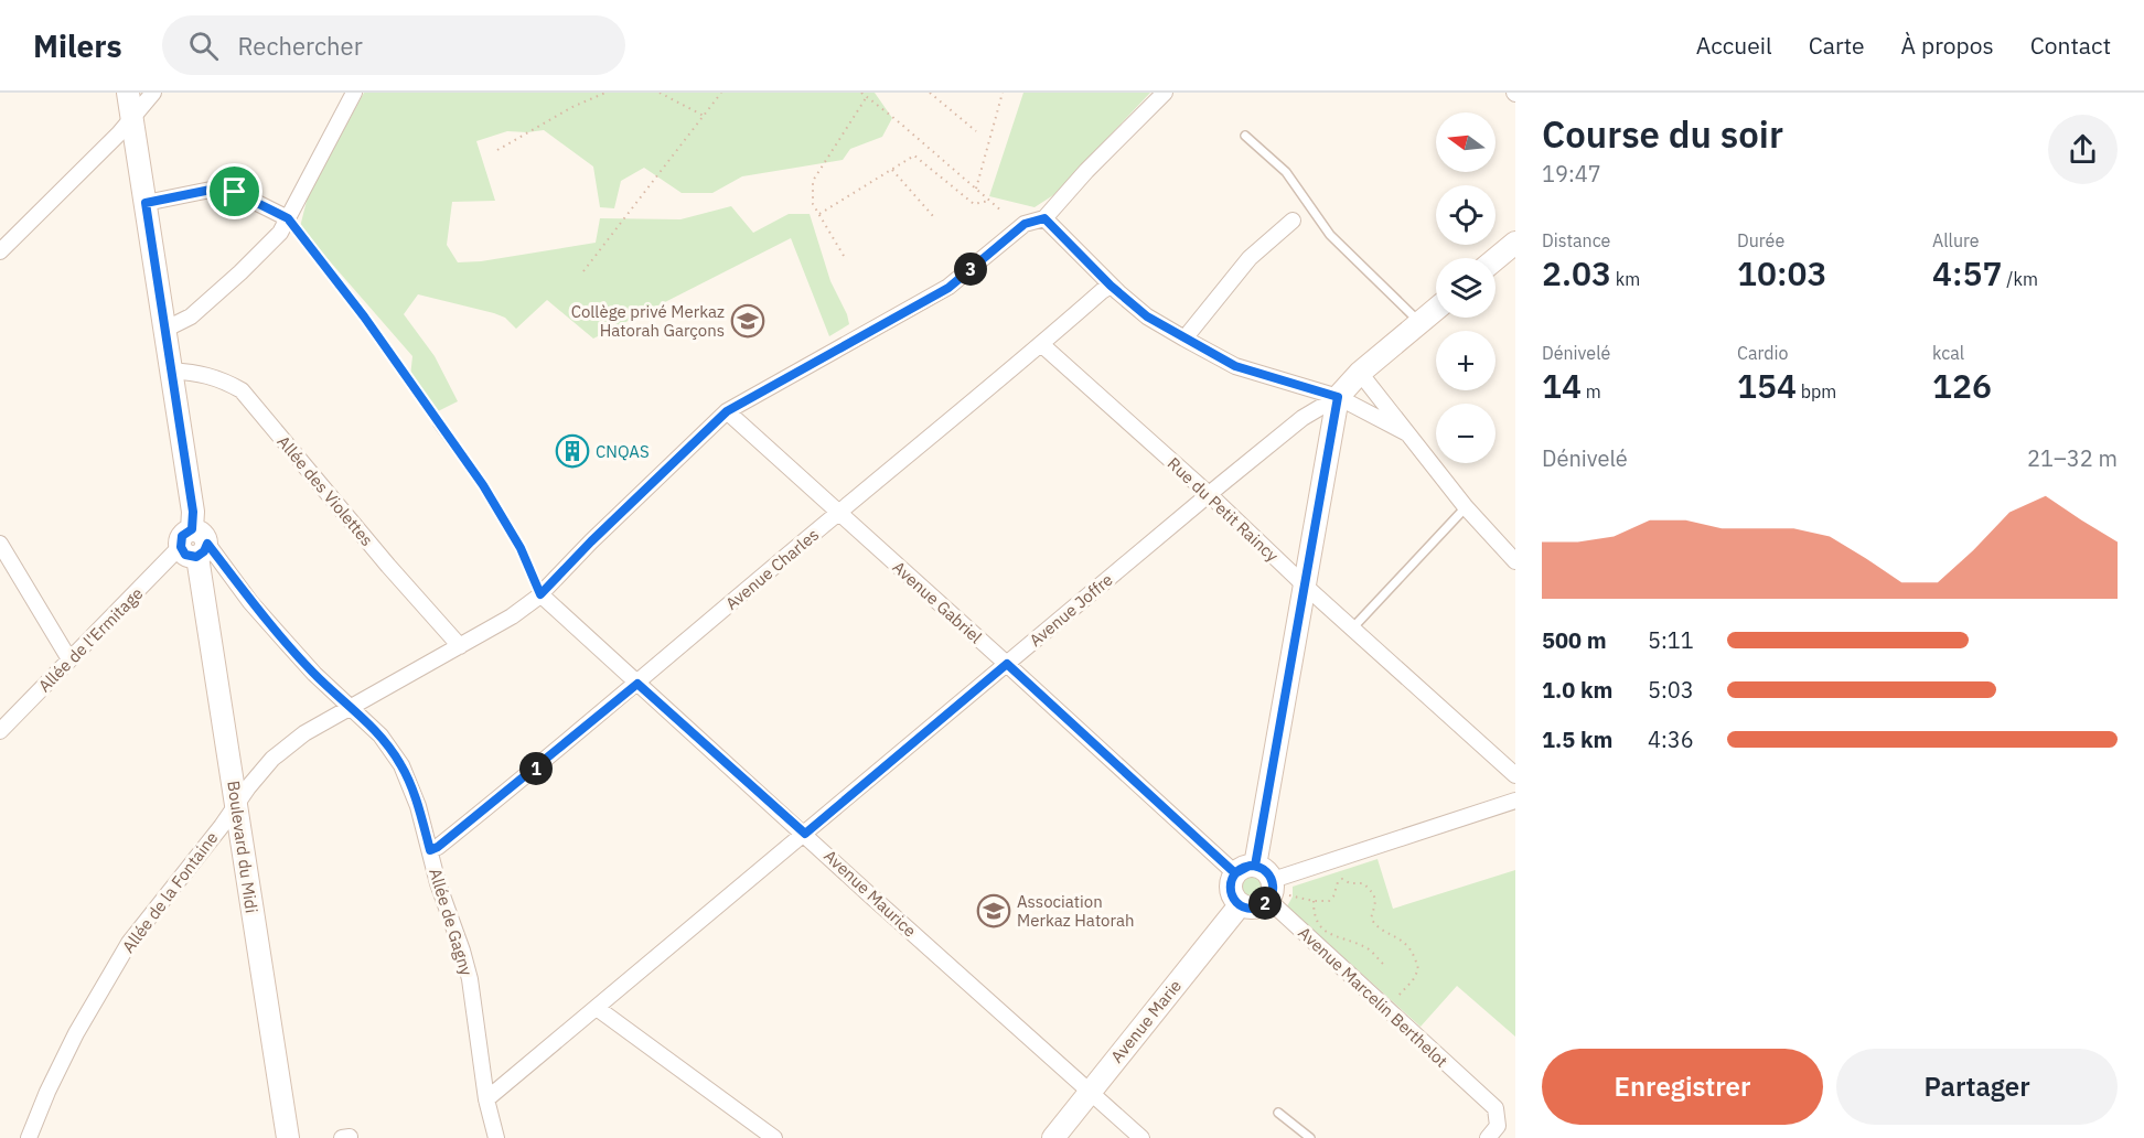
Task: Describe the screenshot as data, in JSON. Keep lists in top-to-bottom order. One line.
{"streets":{"street":["Allée des Violettes","Rue du Petit Raincy","Avenue Charles","Avenue Gabriel","Avenue Joffre","Allée de l'Ermitage","Boulevard du Midi","Allée de la Fontaine","Avenue Maurice","Allée de Gagny","Avenue Marcelin Berthelot","Avenue Marie"]},"crossings":[["Allée des Violettes","Boulevard du Midi"],["Allée des Violettes","Allée de la Fontaine"],["Rue du Petit Raincy","Avenue Charles"],["Rue du Petit Raincy","Avenue Joffre"],["Avenue Charles","Avenue Gabriel"],["Avenue Charles","Avenue Maurice"],["Avenue Charles","Allée de Gagny"],["Avenue Gabriel","Avenue Joffre"],["Avenue Gabriel","Allée de la Fontaine"],["Avenue Gabriel","Avenue Marcelin Berthelot"],["Avenue Gabriel","Avenue Marie"],["Avenue Joffre","Avenue Maurice"],["Avenue Joffre","Allée de Gagny"],["Allée de l'Ermitage","Boulevard du Midi"],["Allée de l'Ermitage","Allée de Gagny"],["Boulevard du Midi","Allée de la Fontaine"],["Boulevard du Midi","Allée de Gagny"],["Allée de la Fontaine","Avenue Maurice"],["Allée de la Fontaine","Allée de Gagny"],["Avenue Maurice","Avenue Marie"],["Avenue Marcelin Berthelot","Avenue Marie"]],"places":{"school or university":["Collège privé Merkaz Hatorah Garçons","Association Merkaz Hatorah"],"building":["CNQAS"]},"north":"left","page":{"header":"Milers","search":"Rechercher","nav":["Accueil","Carte","À propos","Contact"],"heading":["Course du soir","19:47"],"map_buttons":["+","−"],"stats":[["Distance","2.03 km"],["Durée","10:03"],["Allure","4:57 /km"],["Dénivelé","14 m"],["Cardio","154 bpm"],["kcal","126"]],"pins":["3","1","2"],"chart":["Dénivelé","21–32 m"],"list":[{"name":"500 m","note":"5:11"},{"name":"1.0 km","note":"5:03"},{"name":"1.5 km","note":"4:36"}],"buttons":["Enregistrer","Partager"]}}
